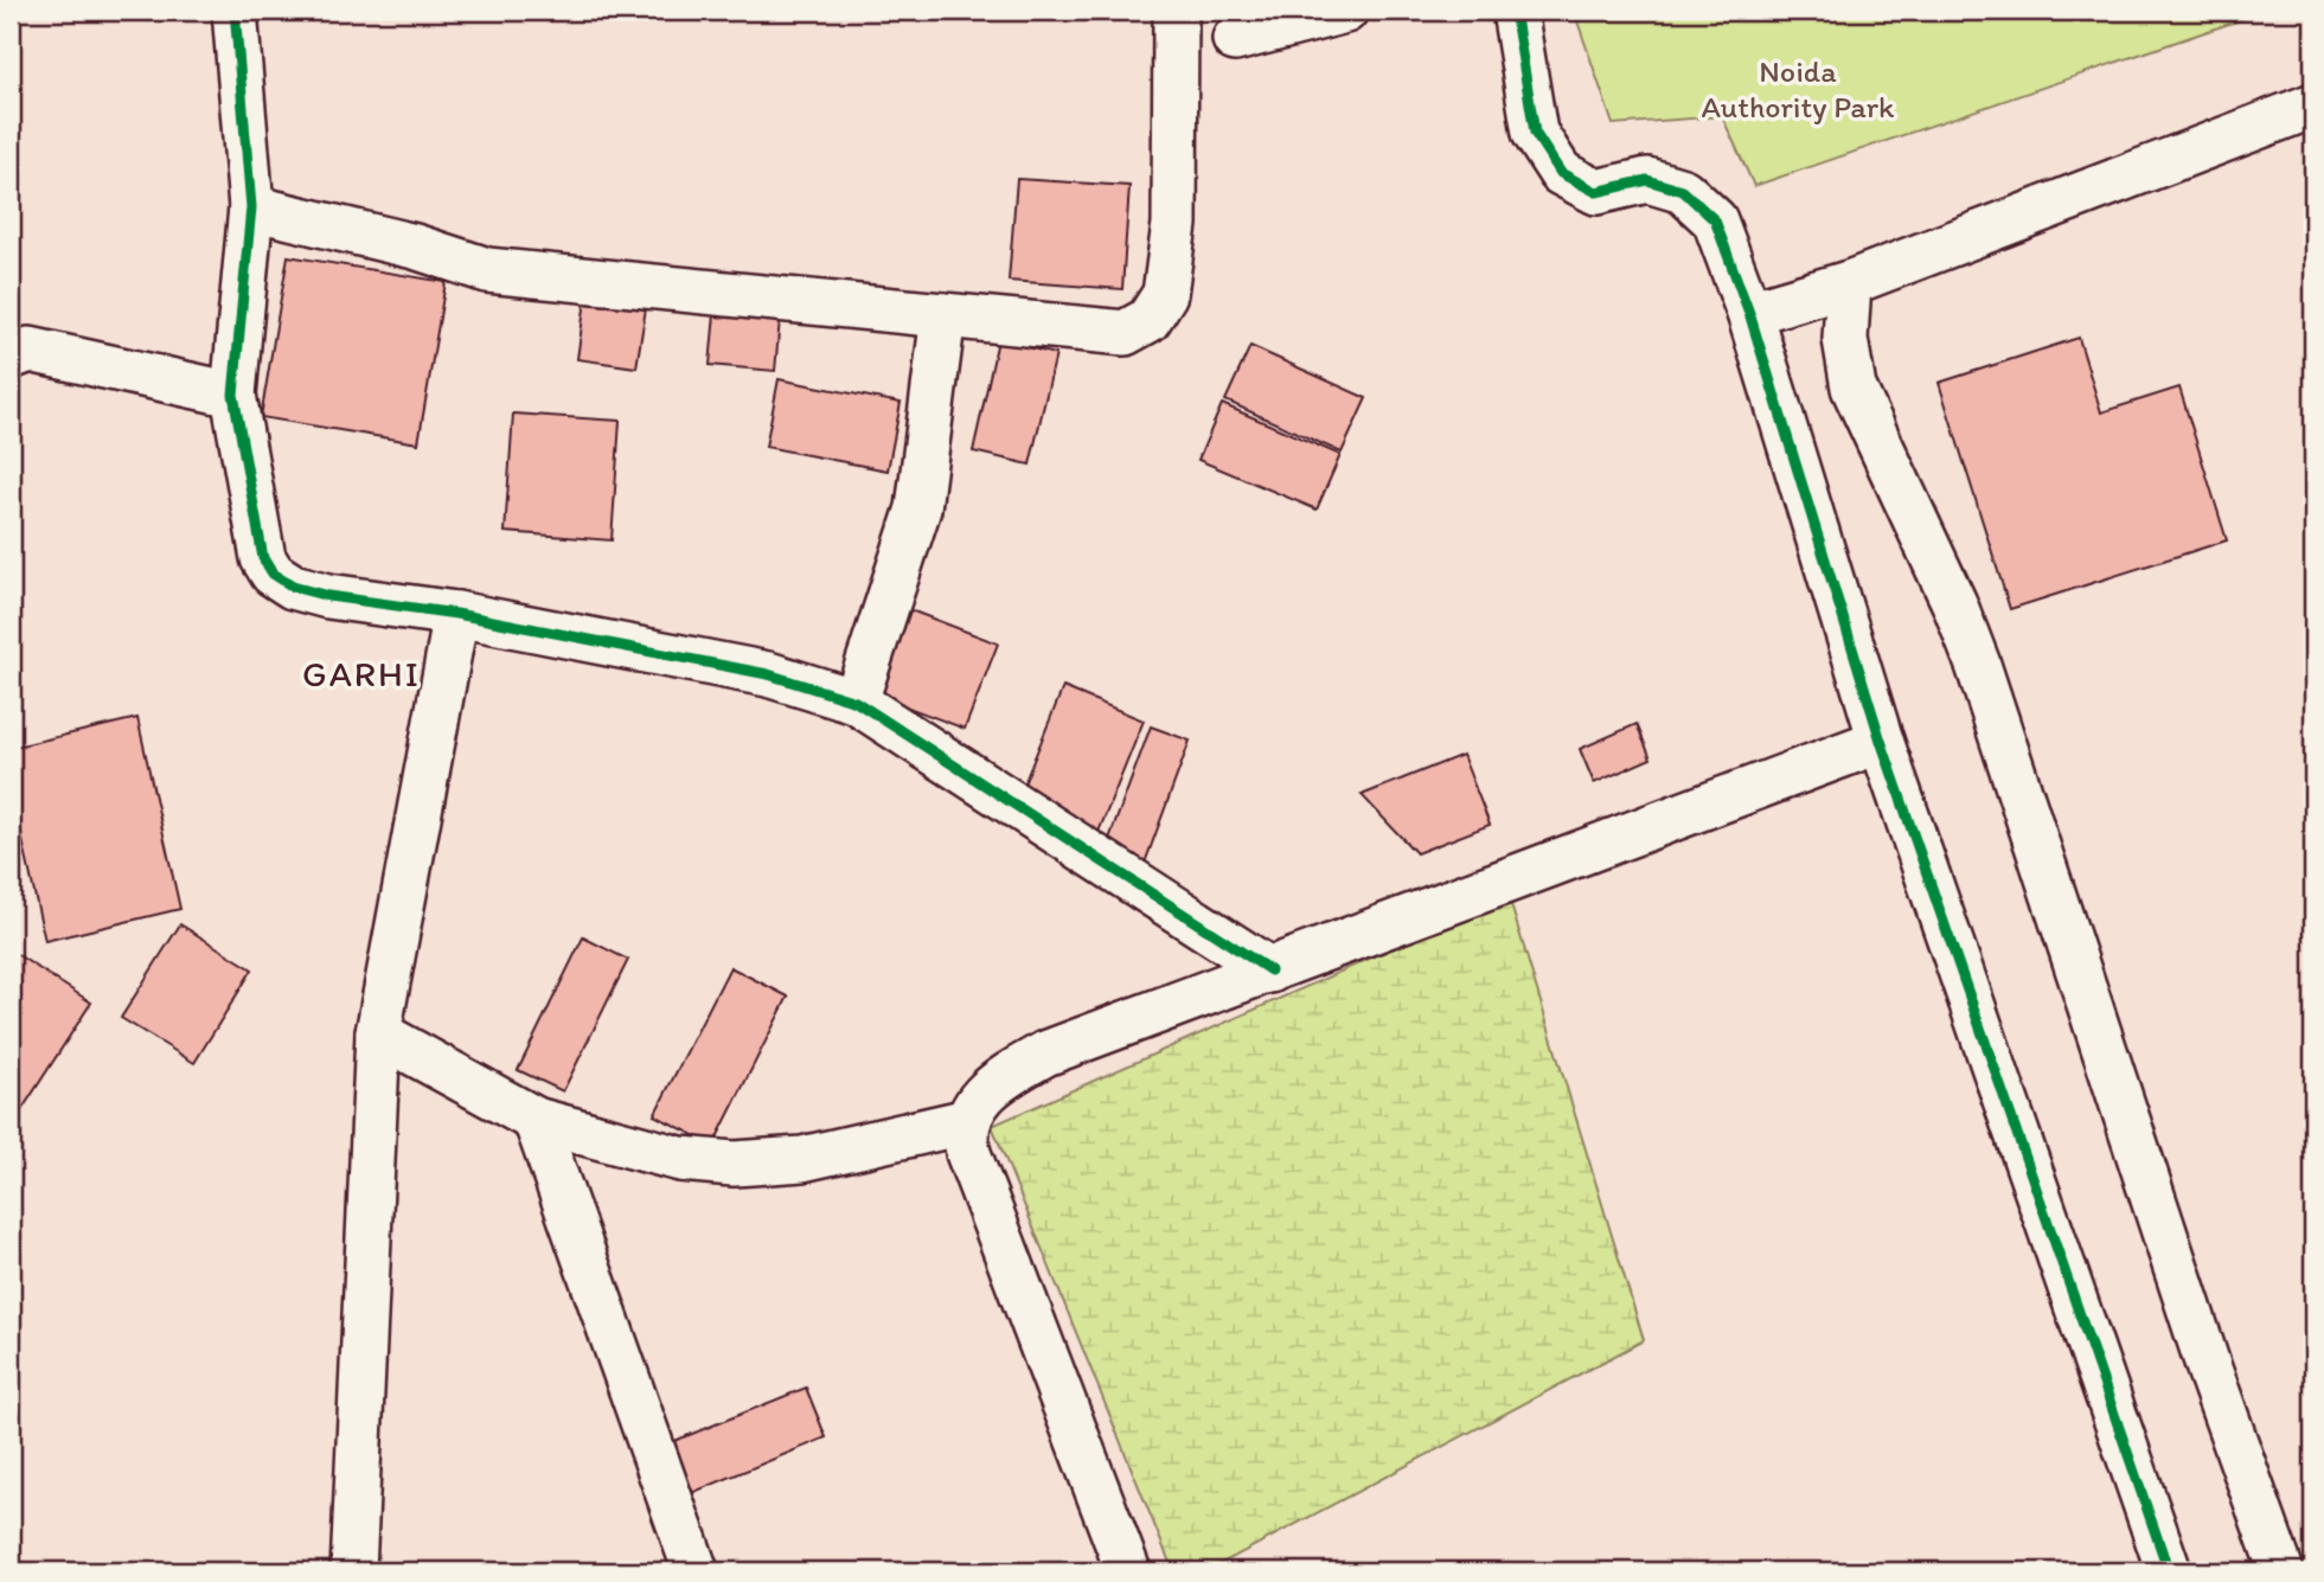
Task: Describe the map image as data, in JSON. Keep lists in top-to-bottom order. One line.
{"districts":["GARHI"],"parks":["Noida Authority Park"]}
